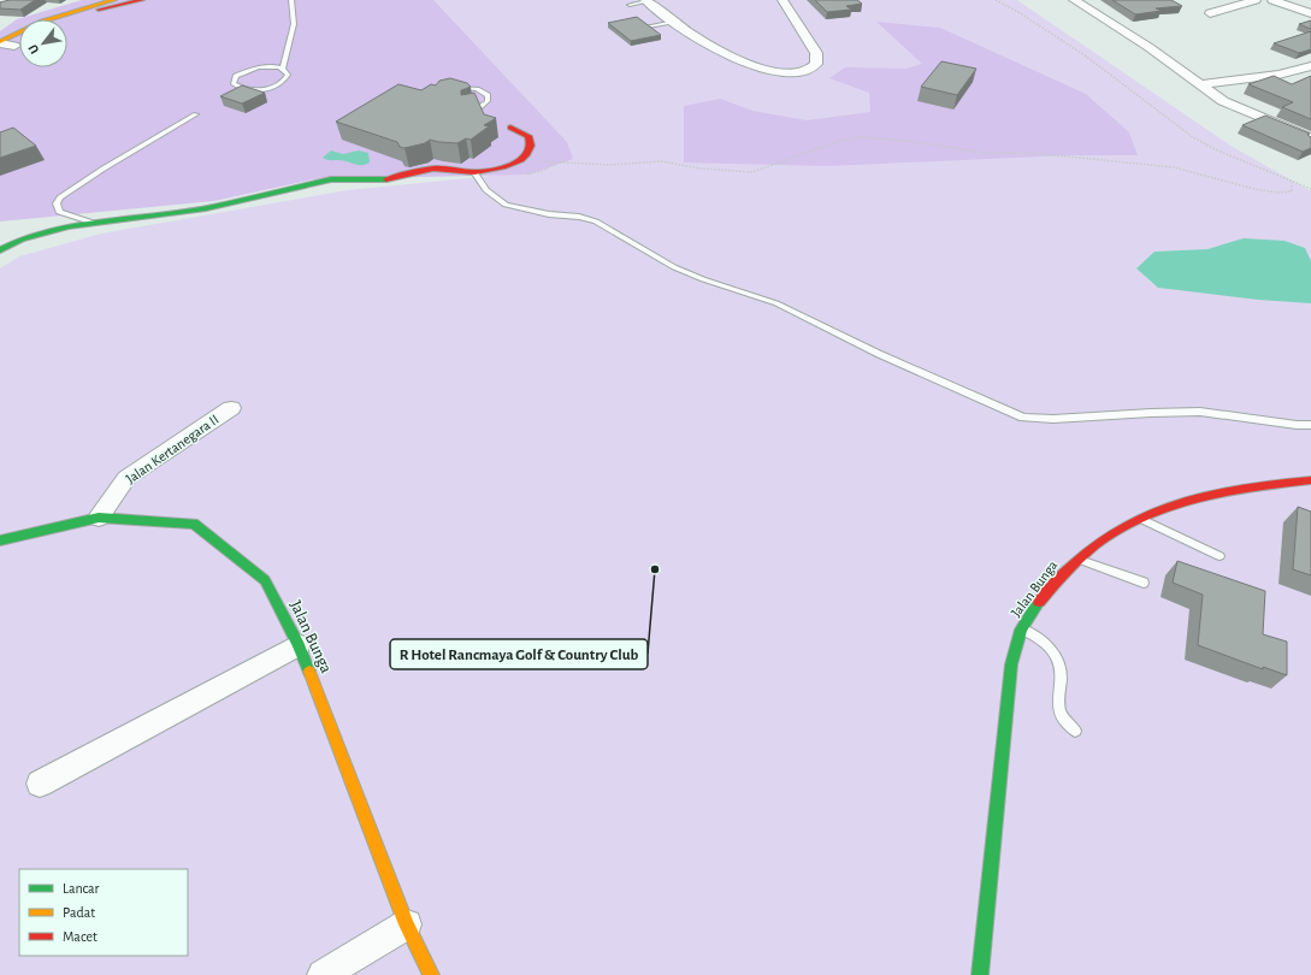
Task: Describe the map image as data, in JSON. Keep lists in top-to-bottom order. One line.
{"streets":{"street":["Jalan Kertanegara II","Jalan Bunga"]},"crossings":[["Jalan Kertanegara II","Jalan Bunga"]],"places":["R Hotel Rancmaya Golf & Country Club"],"legend":["Lancar","Padat","Macet"],"north":"bottom left"}
